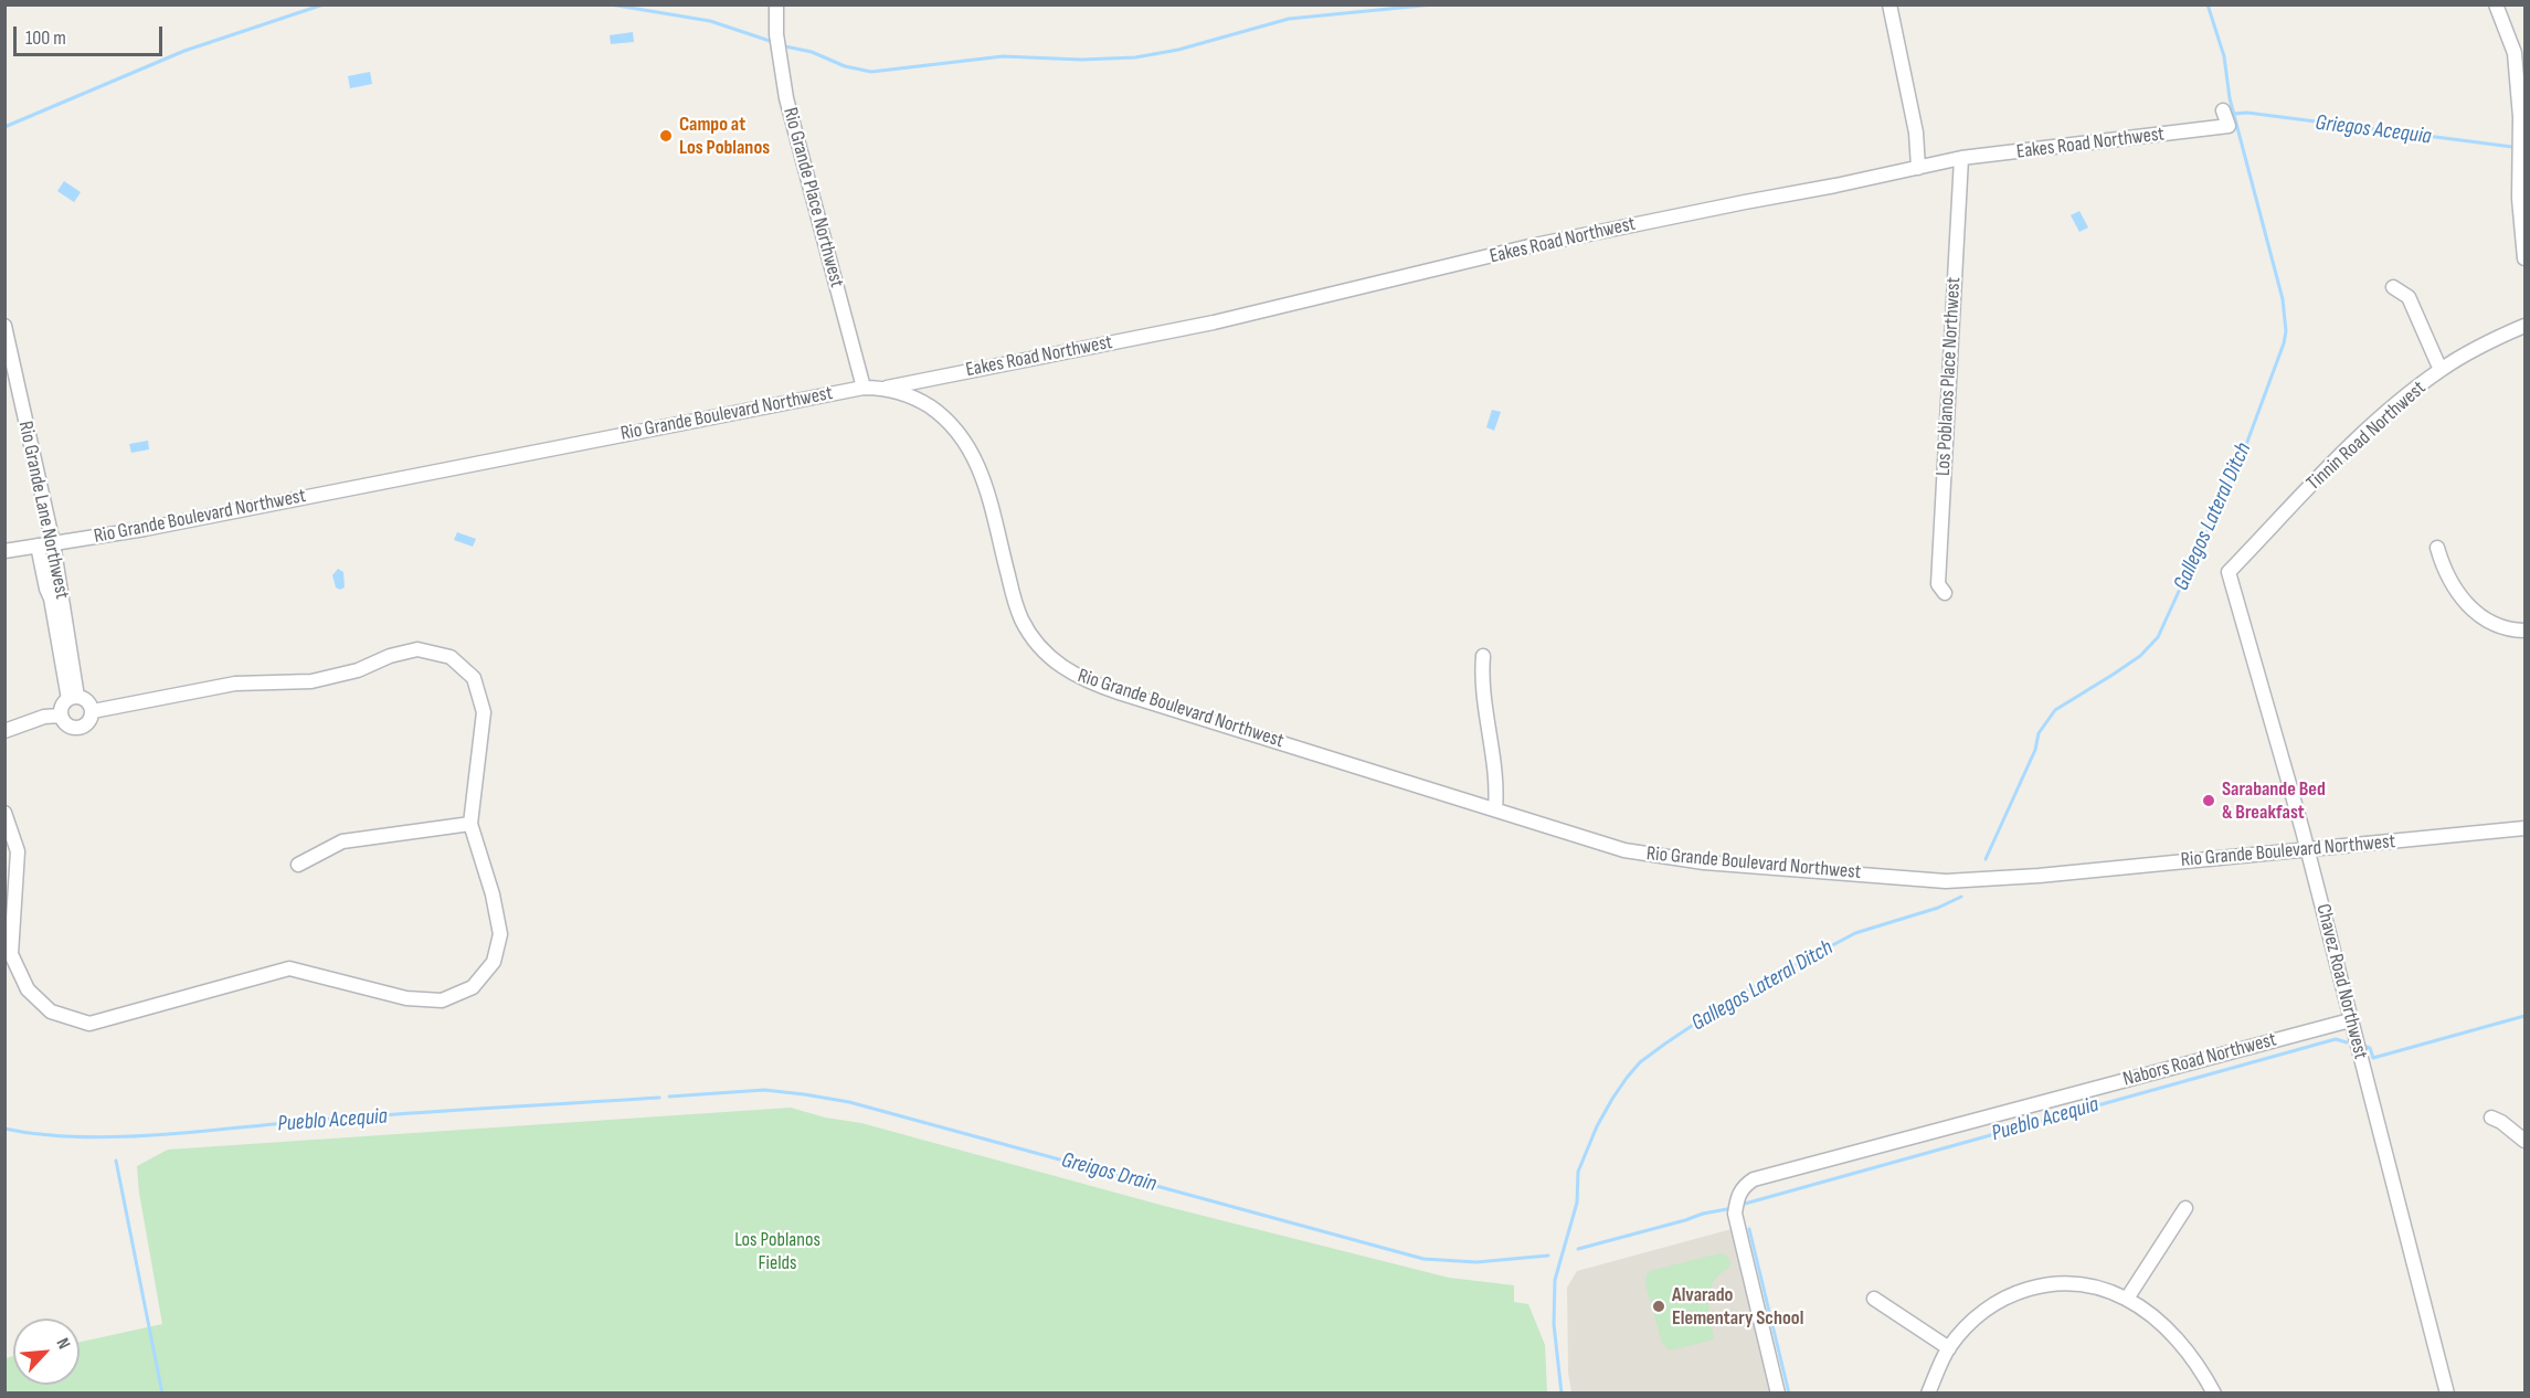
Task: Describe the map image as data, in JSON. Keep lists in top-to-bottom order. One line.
{"streets":{"street":["Eakes Road Northwest","Rio Grande Place Northwest","Los Poblanos Place Northwest","Rio Grande Boulevard Northwest","Tinnin Road Northwest","Rio Grande Lane Northwest","Chavez Road Northwest","Nabors Road Northwest"]},"crossings":[["Eakes Road Northwest","Los Poblanos Place Northwest"],["Eakes Road Northwest","Rio Grande Boulevard Northwest"],["Rio Grande Place Northwest","Rio Grande Boulevard Northwest"],["Rio Grande Boulevard Northwest","Rio Grande Lane Northwest"],["Rio Grande Boulevard Northwest","Chavez Road Northwest"],["Tinnin Road Northwest","Chavez Road Northwest"],["Chavez Road Northwest","Nabors Road Northwest"]],"water":["Griegos Acequia","Gallegos Lateral Ditch","Pueblo Acequia","Greigos Drain"],"parks":["Los Poblanos Fields"],"places":["Campo at Los Poblanos","Sarabande Bed & Breakfast","Alvarado Elementary School"],"scale_bar":"100 m","north":"top right"}
